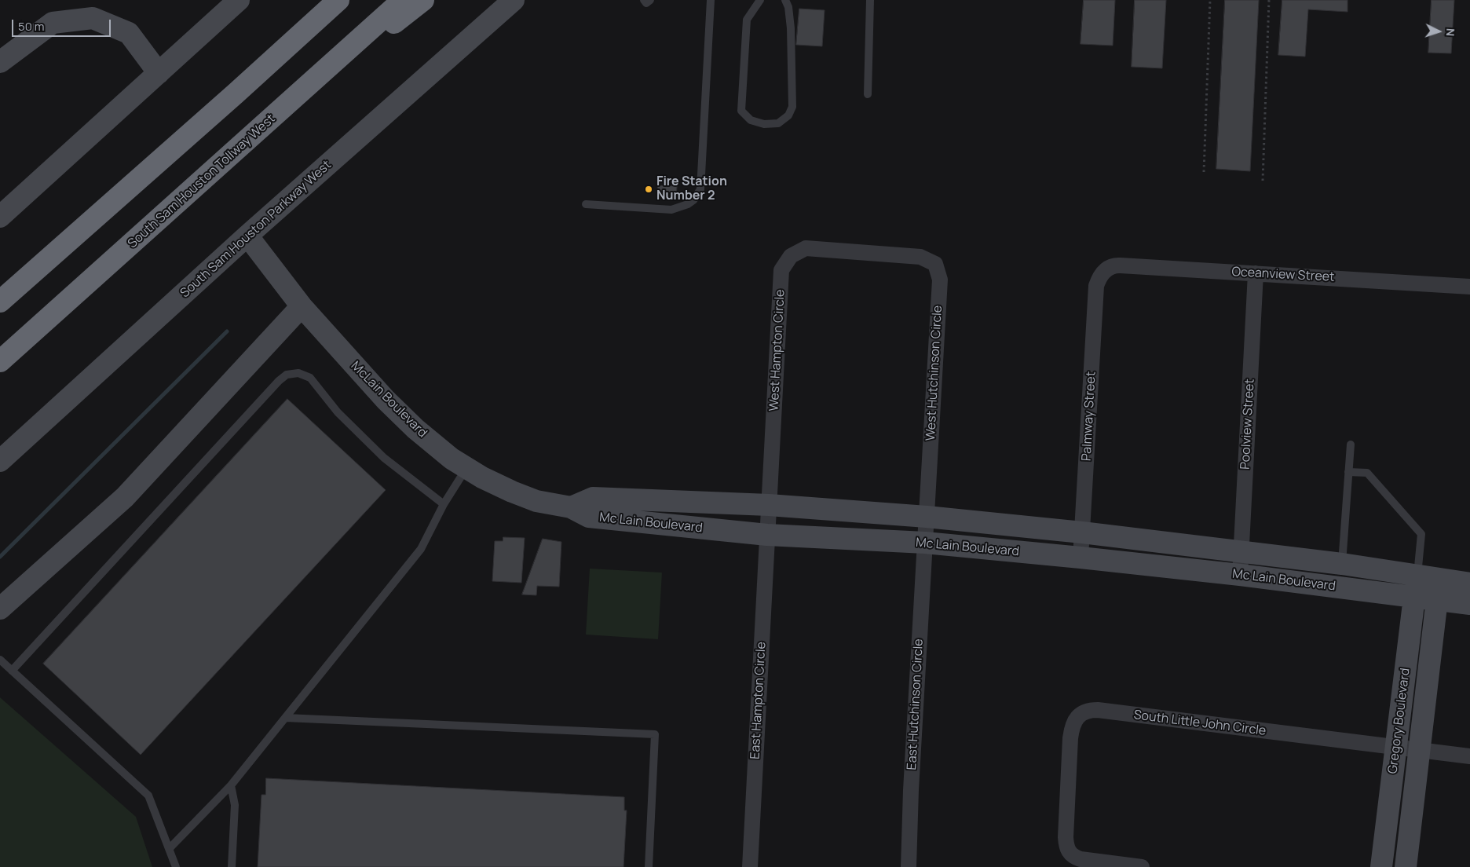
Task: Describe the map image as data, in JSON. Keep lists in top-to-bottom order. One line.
{"streets":{"highway":["South Sam Houston Tollway West"],"street":["South Sam Houston Parkway West","Oceanview Street","West Hampton Circle","West Hutchinson Circle","McLain Boulevard","Palmway Street","Poolview Street","Mc Lain Boulevard","East Hampton Circle","East Hutchinson Circle","Gregory Boulevard","South Little John Circle"]},"crossings":[["South Sam Houston Parkway West","McLain Boulevard"],["Oceanview Street","Palmway Street"],["Oceanview Street","Poolview Street"],["West Hampton Circle","West Hutchinson Circle"],["West Hampton Circle","Mc Lain Boulevard"],["West Hampton Circle","East Hampton Circle"],["West Hutchinson Circle","Mc Lain Boulevard"],["West Hutchinson Circle","East Hutchinson Circle"],["McLain Boulevard","Mc Lain Boulevard"],["Palmway Street","Mc Lain Boulevard"],["Poolview Street","Mc Lain Boulevard"],["Mc Lain Boulevard","East Hampton Circle"],["Mc Lain Boulevard","East Hutchinson Circle"],["Mc Lain Boulevard","Gregory Boulevard"],["Gregory Boulevard","South Little John Circle"]],"places":["Fire Station Number 2"],"scale_bar":"50 m","north":"right"}
